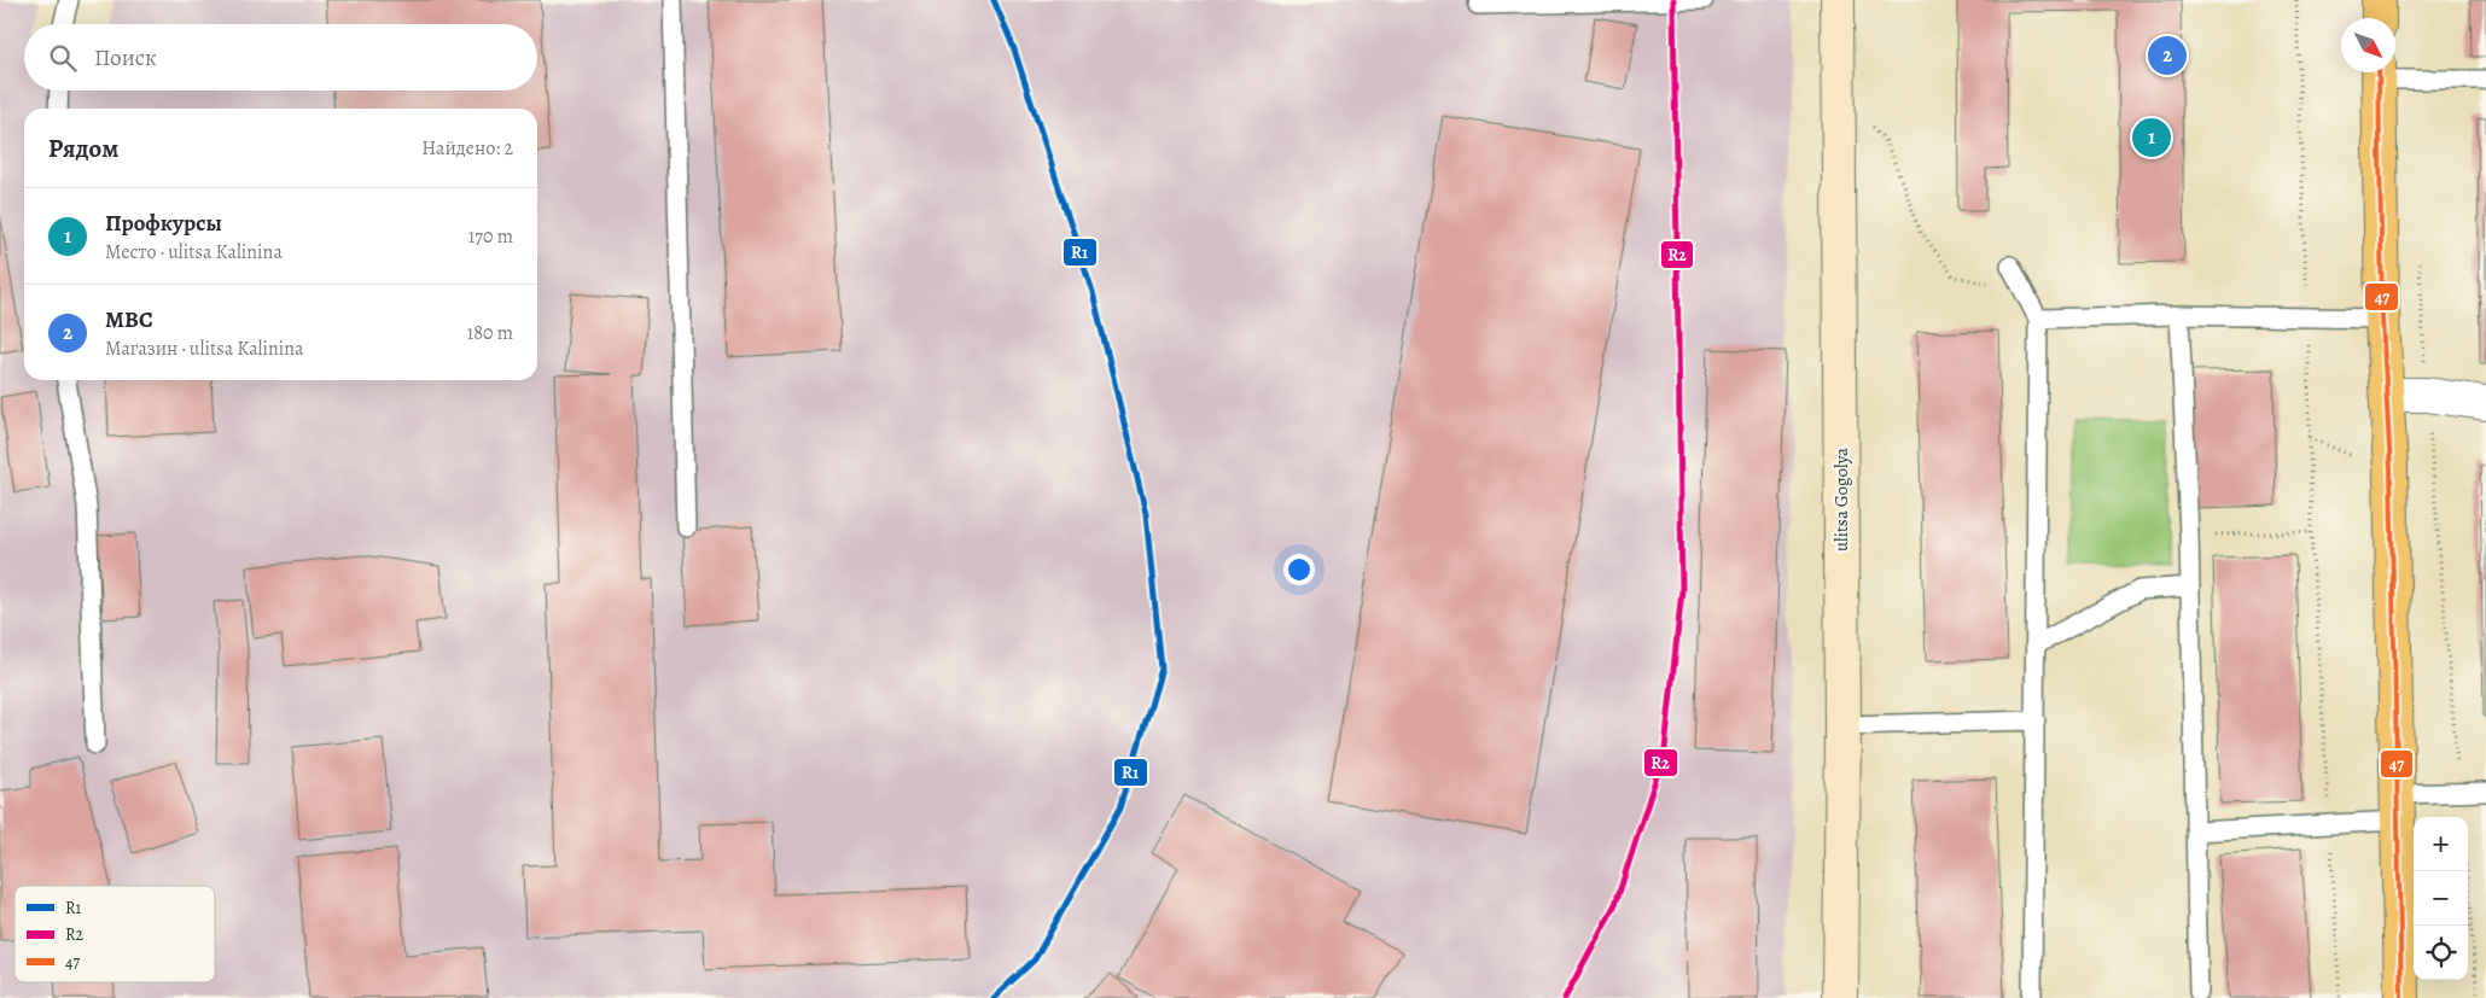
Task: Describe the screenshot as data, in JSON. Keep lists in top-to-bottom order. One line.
{"streets":{"main road":["ulitsa Gogolya"]},"lines":["transit line R1","transit line R2","transit line 47"],"legend":["R1","R2","47"],"north":"bottom right","page":{"search":"Поиск","pins":["2","1"],"heading":["Рядом","Найдено: 2"],"list":[{"mark":"1","name":"Профкурсы","note":"Место · ulitsa Kalinina","value":"170 m"},{"mark":"2","name":"МВС","note":"Магазин · ulitsa Kalinina","value":"180 m"}],"map_buttons":["+","−"]}}
